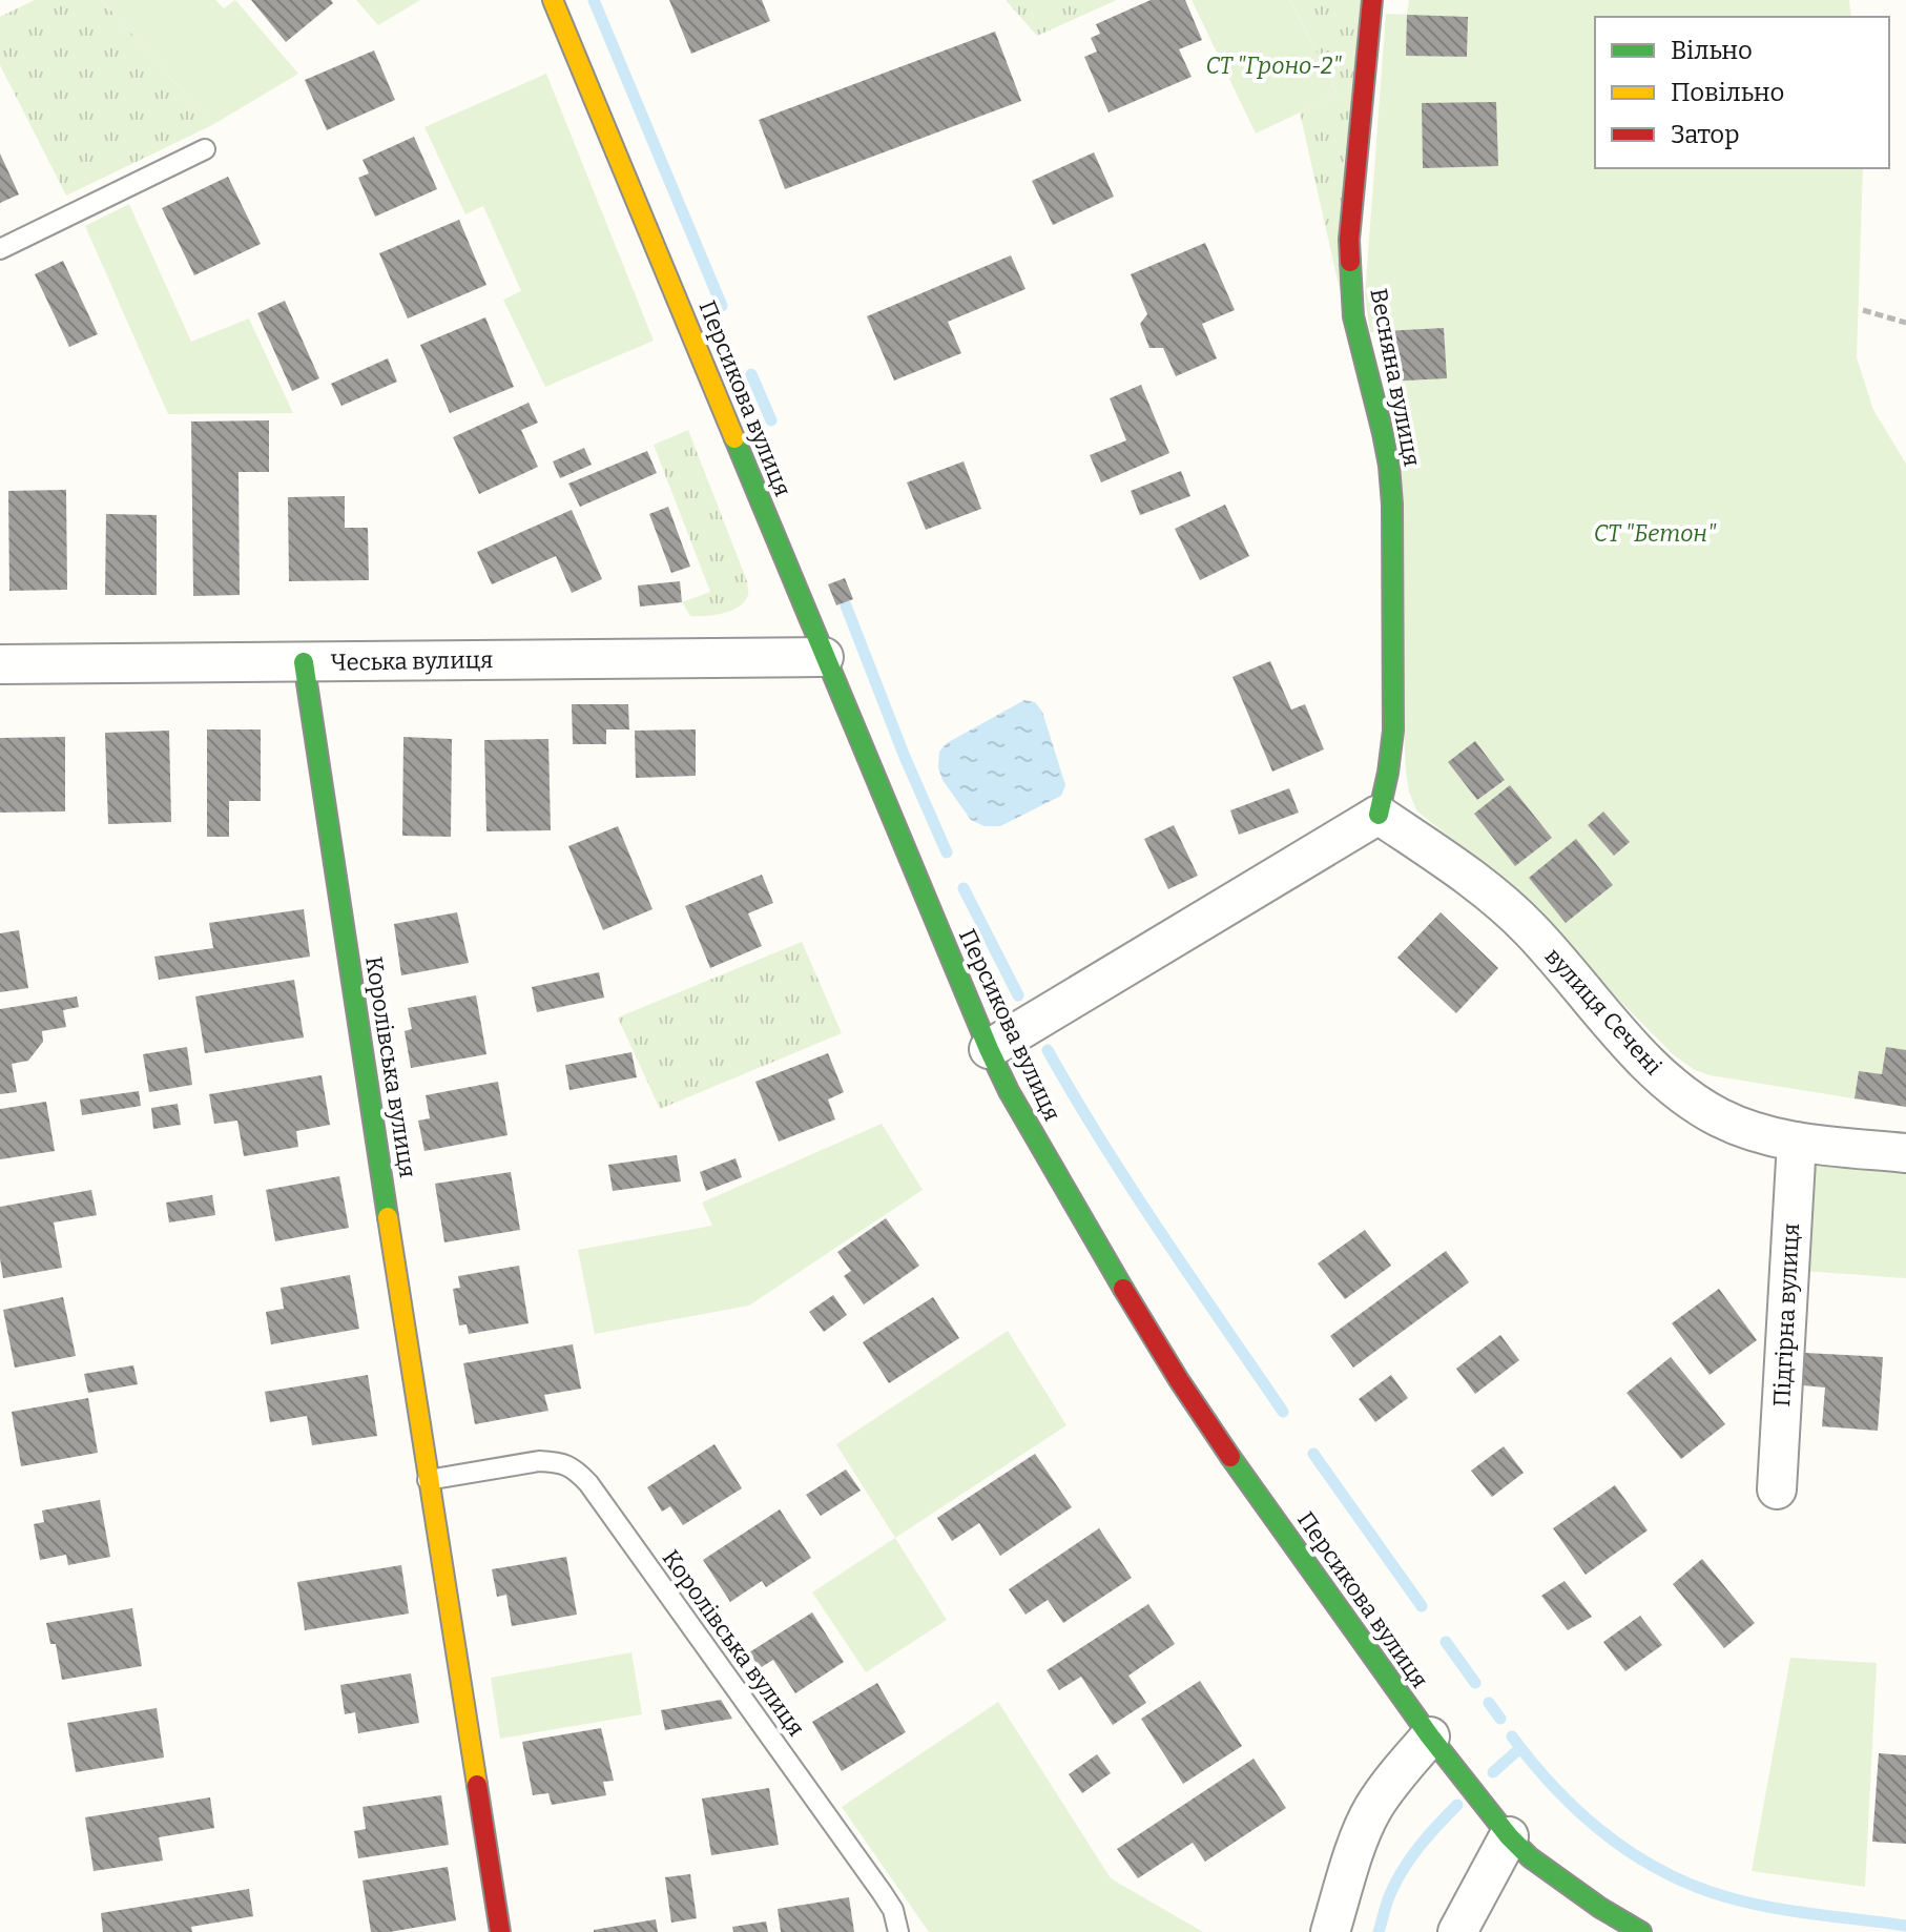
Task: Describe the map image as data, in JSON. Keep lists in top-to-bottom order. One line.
{"streets":{"main road":["Весняна вулиця","Персикова вулиця","Королівська вулиця"],"street":["Чеська вулиця","вулиця Сечені","Підгірна вулиця"]},"crossings":[["Весняна вулиця","вулиця Сечені"],["Персикова вулиця","Чеська вулиця"],["Чеська вулиця","Королівська вулиця"],["вулиця Сечені","Підгірна вулиця"]],"parks":["СТ \"Гроно-2\"","СТ \"Бетон\""],"legend":["Вільно","Повільно","Затор"]}
